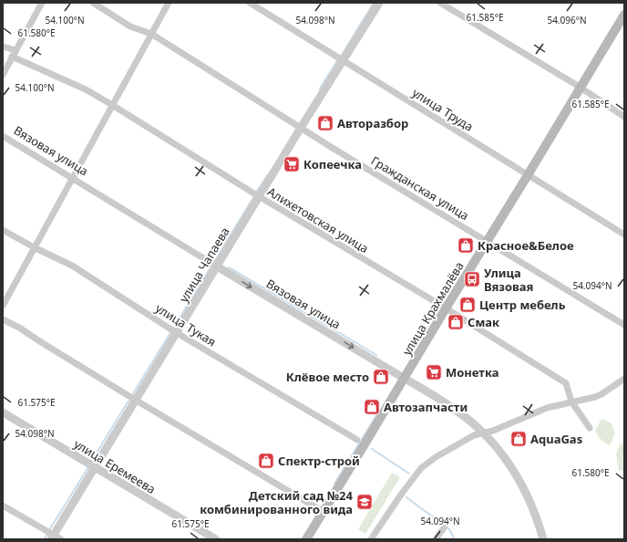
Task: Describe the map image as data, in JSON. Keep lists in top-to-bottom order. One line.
{"streets":{"main road":["улица Крахмалёва"],"street":["улица Труда","Вязовая улица","Гражданская улица","Алихетовская улица","улица Чапаева","улица Тукая","улица Еремеева"]},"crossings":[["улица Труда","улица Чапаева"],["улица Труда","улица Крахмалёва"],["Вязовая улица","улица Чапаева"],["Вязовая улица","улица Крахмалёва"],["Гражданская улица","улица Чапаева"],["Гражданская улица","улица Крахмалёва"],["Алихетовская улица","улица Чапаева"],["Алихетовская улица","улица Крахмалёва"],["улица Чапаева","улица Тукая"],["улица Чапаева","улица Еремеева"]],"places":{"shop":["Авторазбор","Красное&Белое","Центр мебель","Смак","Клёвое место","Автозапчасти","AquaGas","Спектр-строй"],"supermarket":["Копеечка","Монетка"],"bus stop":["Улица Вязовая"],"school or university":["Детский сад №24 комбинированного вида"]},"coordinates":["61.585°E","54.100°N","54.098°N","54.096°N","61.580°E","54.094°N","61.575°E"]}
